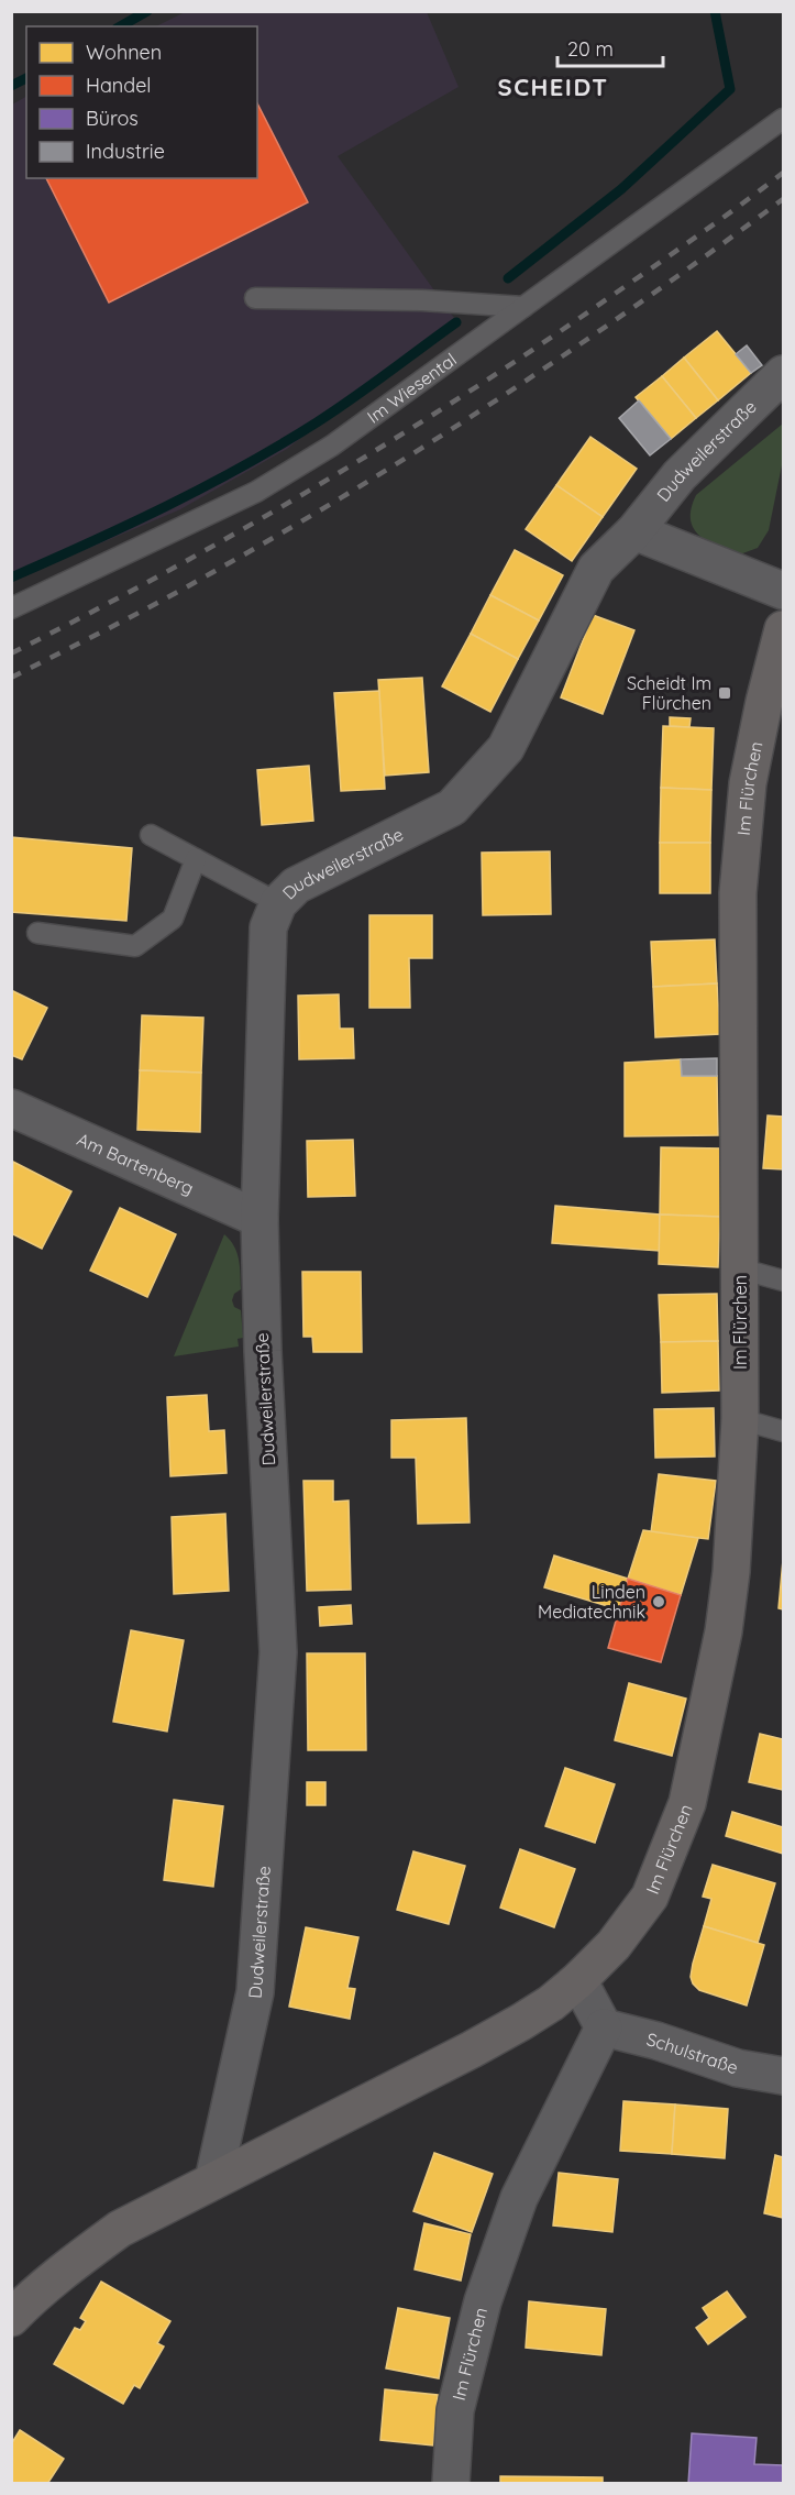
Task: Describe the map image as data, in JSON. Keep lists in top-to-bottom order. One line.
{"streets":{"street":["Dudweilerstraße","Im Flürchen","Am Bartenberg","Schulstraße"],"lane":["Im Wiesental"]},"crossings":[["Dudweilerstraße","Im Flürchen"],["Dudweilerstraße","Am Bartenberg"],["Im Flürchen","Schulstraße"]],"districts":["SCHEIDT"],"places":{"transit":["Scheidt Im Flürchen"],"other":["Linden Mediatechnik"]},"legend":["Wohnen","Handel","Büros","Industrie"],"scale_bar":"20 m"}
